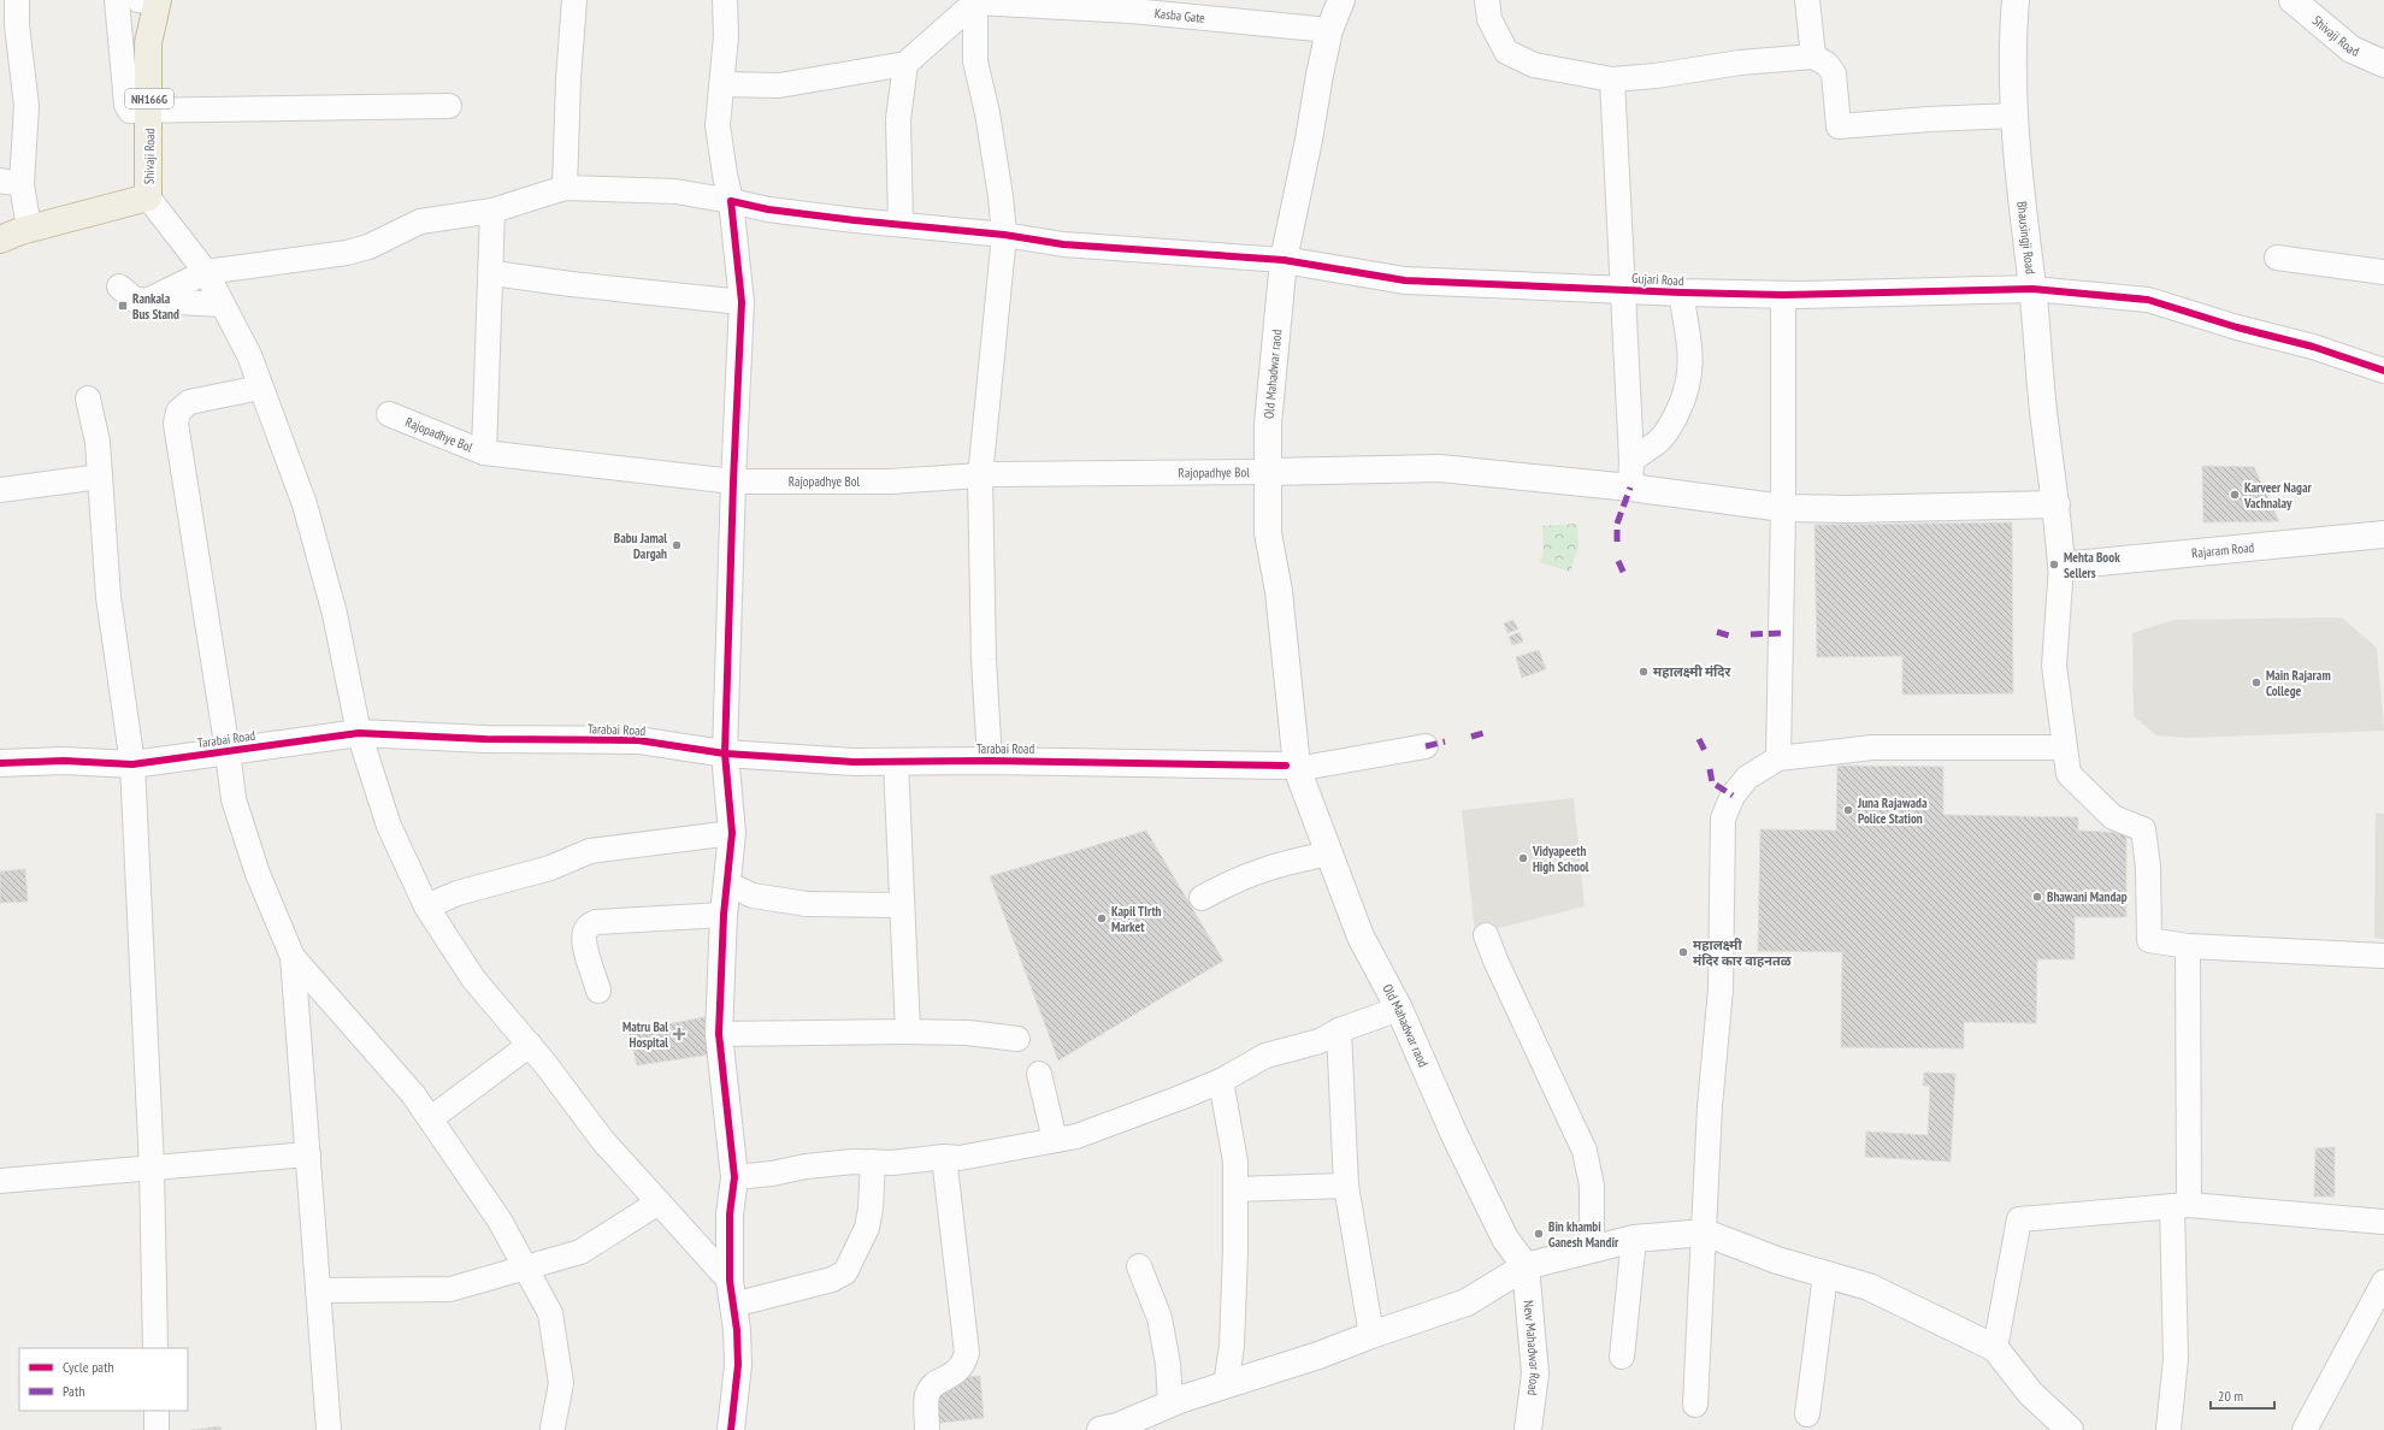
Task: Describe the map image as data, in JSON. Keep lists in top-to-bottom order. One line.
{"streets":{"highway":["Shivaji Road","NH166G"],"street":["Kasba Gate","Bhausingji Road","Gujari Road","Old Mahadwar raod","Rajopadhye Bol","Rajaram Road","Tarabai Road","New Mahadwar Road"]},"crossings":[["Kasba Gate","Old Mahadwar raod"],["Bhausingji Road","Gujari Road"],["Bhausingji Road","Rajaram Road"],["Gujari Road","Old Mahadwar raod"],["Old Mahadwar raod","Rajopadhye Bol"],["Old Mahadwar raod","Tarabai Road"],["Old Mahadwar raod","New Mahadwar Road"]],"places":{"transit":["Rankala Bus Stand"],"other":["Karveer Nagar Vachnalay","Babu Jamal Dargah","Mehta Book Sellers","महालक्ष्मी मंदिर","Main Rajaram College","Juna Rajawada Police Station","Vidyapeeth High School","Bhawani Mandap","Kapil TIrth Market","महालक्ष्मी मंदिर कार वाहनतळ","Bin khambi Ganesh Mandir"],"health":["Matru Bal Hospital"]},"legend":["Cycle path","Path"],"scale_bar":"20 m"}
